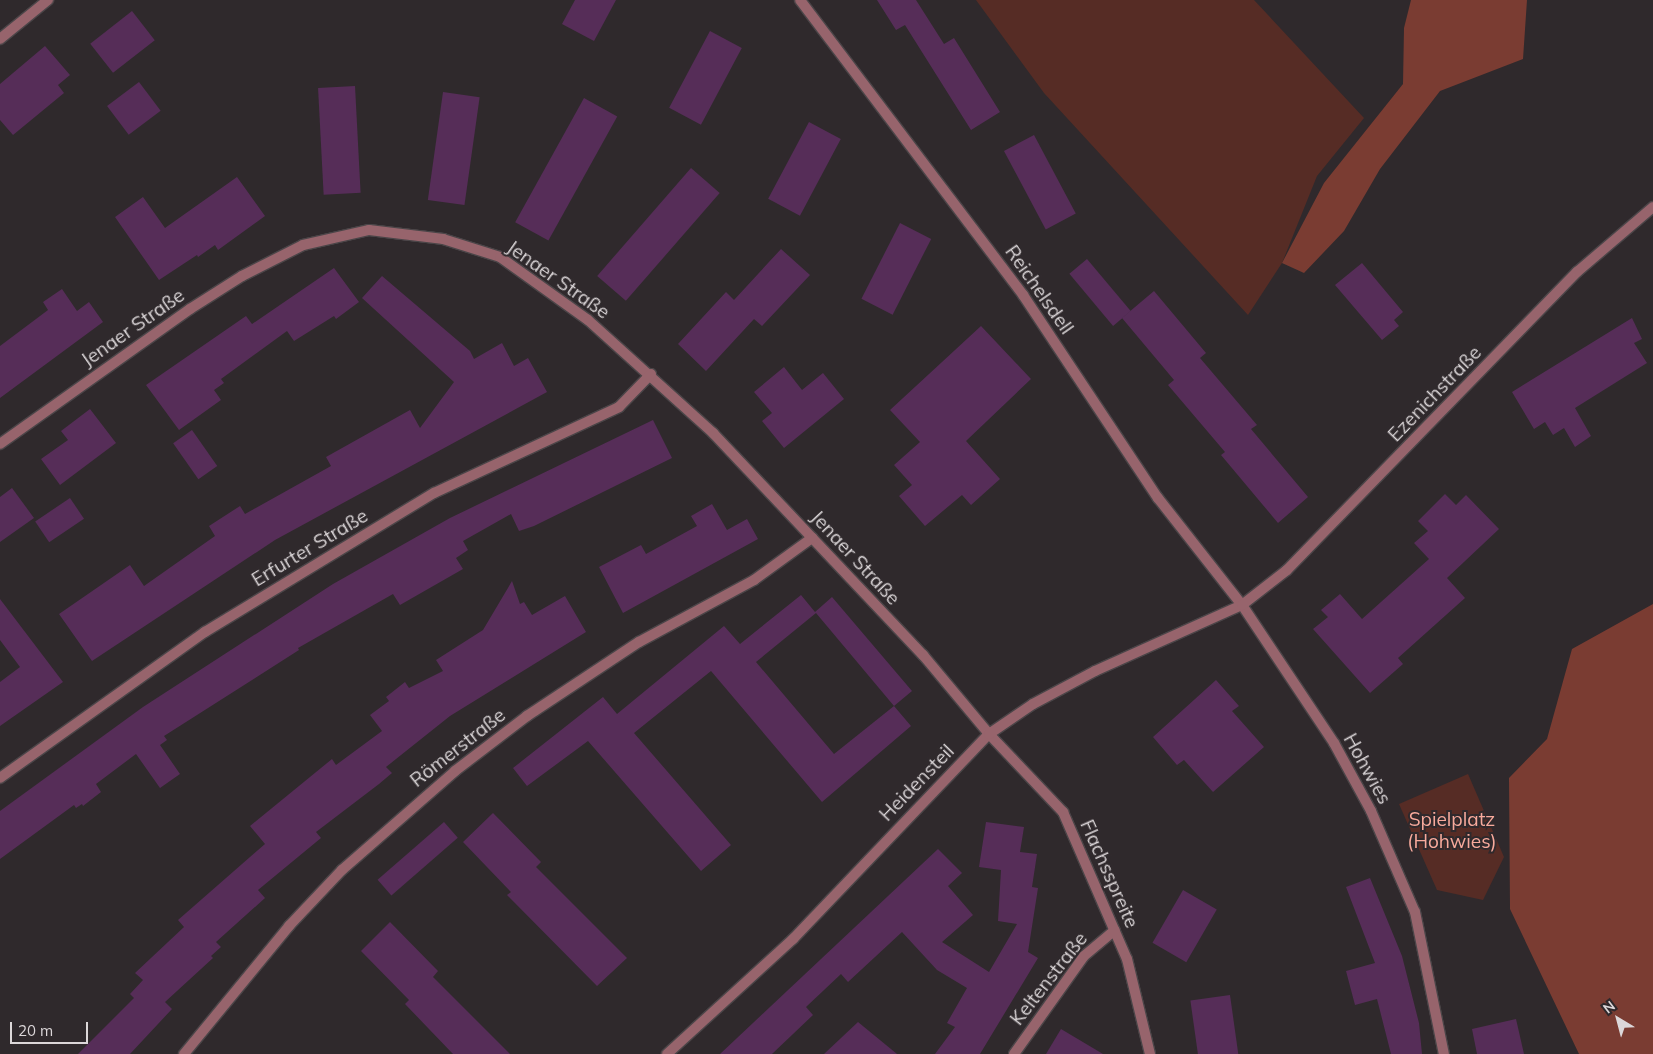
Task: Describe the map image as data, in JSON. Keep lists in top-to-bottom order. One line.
{"streets":{"street":["Jenaer Straße","Reichelsdell","Ezenichstraße","Erfurter Straße","Römerstraße","Hohwies","Heidensteil","Flachsspreite","Keltenstraße"]},"crossings":[["Jenaer Straße","Erfurter Straße"],["Jenaer Straße","Römerstraße"],["Jenaer Straße","Heidensteil"],["Jenaer Straße","Flachsspreite"],["Reichelsdell","Ezenichstraße"],["Reichelsdell","Hohwies"],["Reichelsdell","Heidensteil"],["Ezenichstraße","Hohwies"],["Ezenichstraße","Heidensteil"],["Hohwies","Heidensteil"],["Heidensteil","Flachsspreite"],["Flachsspreite","Keltenstraße"]],"parks":["Spielplatz (Hohwies)"],"scale_bar":"20 m","north":"top left"}
